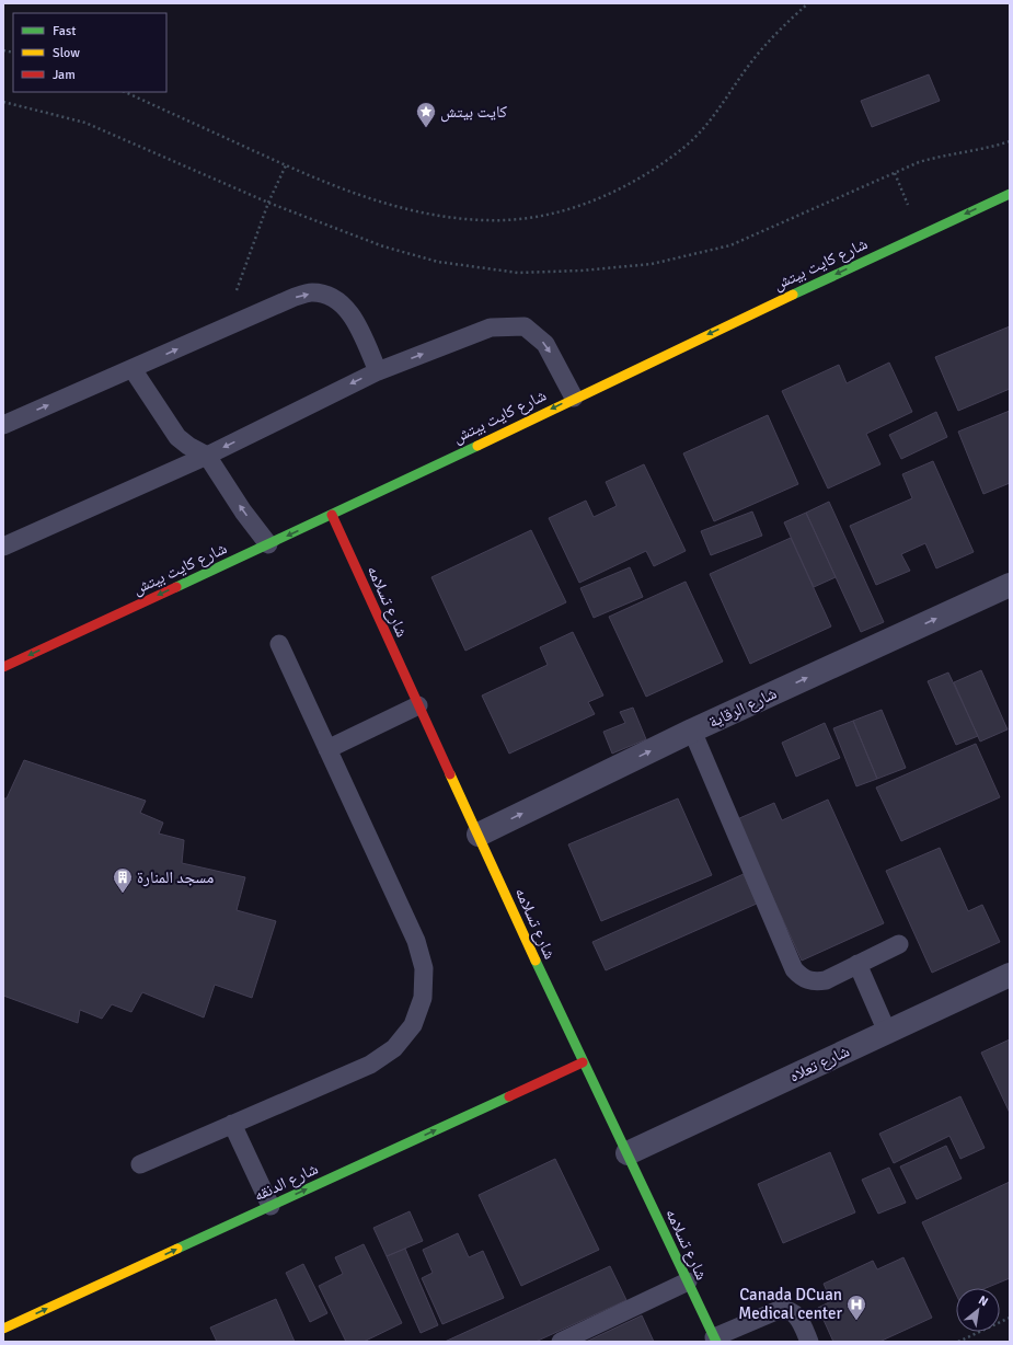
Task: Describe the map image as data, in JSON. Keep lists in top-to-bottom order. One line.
{"streets":{"street":["شارع كايت بيتش","شارع تسلامه","شارع الرقاية","شارع تعلاه","شارع الدنقه"]},"crossings":[["شارع كايت بيتش","شارع تسلامه"],["شارع تسلامه","شارع الرقاية"],["شارع تسلامه","شارع تعلاه"],["شارع تسلامه","شارع الدنقه"]],"one_way":["شارع كايت بيتش","شارع الرقاية","شارع الدنقه"],"places":{"place":["كايت بيتش"],"building":["مسجد المنارة"],"hospital":["Canada DCuan Medical center"]},"legend":["Fast","Slow","Jam"],"north":"top right"}
